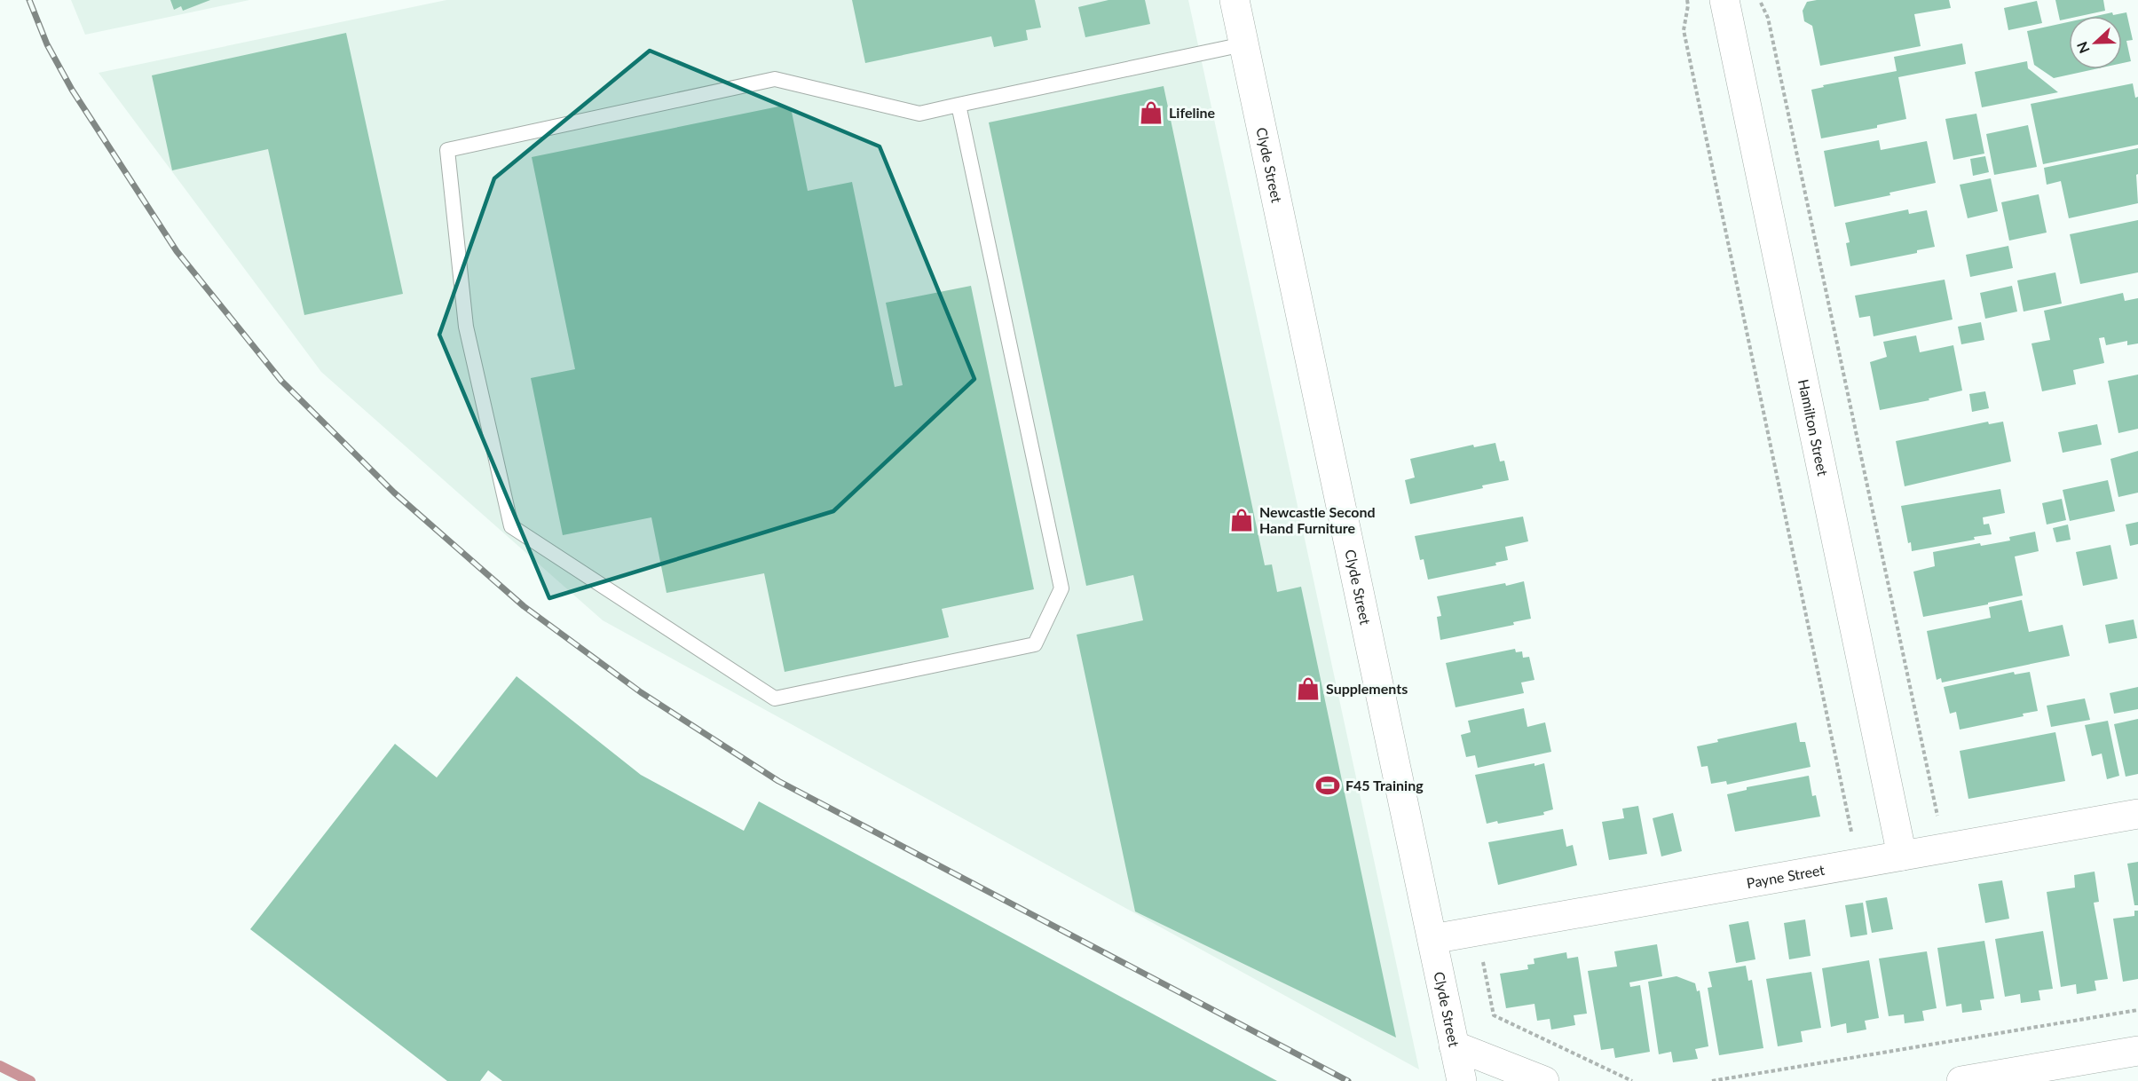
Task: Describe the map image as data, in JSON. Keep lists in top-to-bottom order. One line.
{"streets":{"street":["Clyde Street","Hamilton Street","Payne Street"]},"crossings":[["Clyde Street","Payne Street"],["Hamilton Street","Payne Street"]],"places":{"shop":["Lifeline","Newcastle Second Hand Furniture","Supplements"],"sports":["F45 Training"]},"north":"left"}
